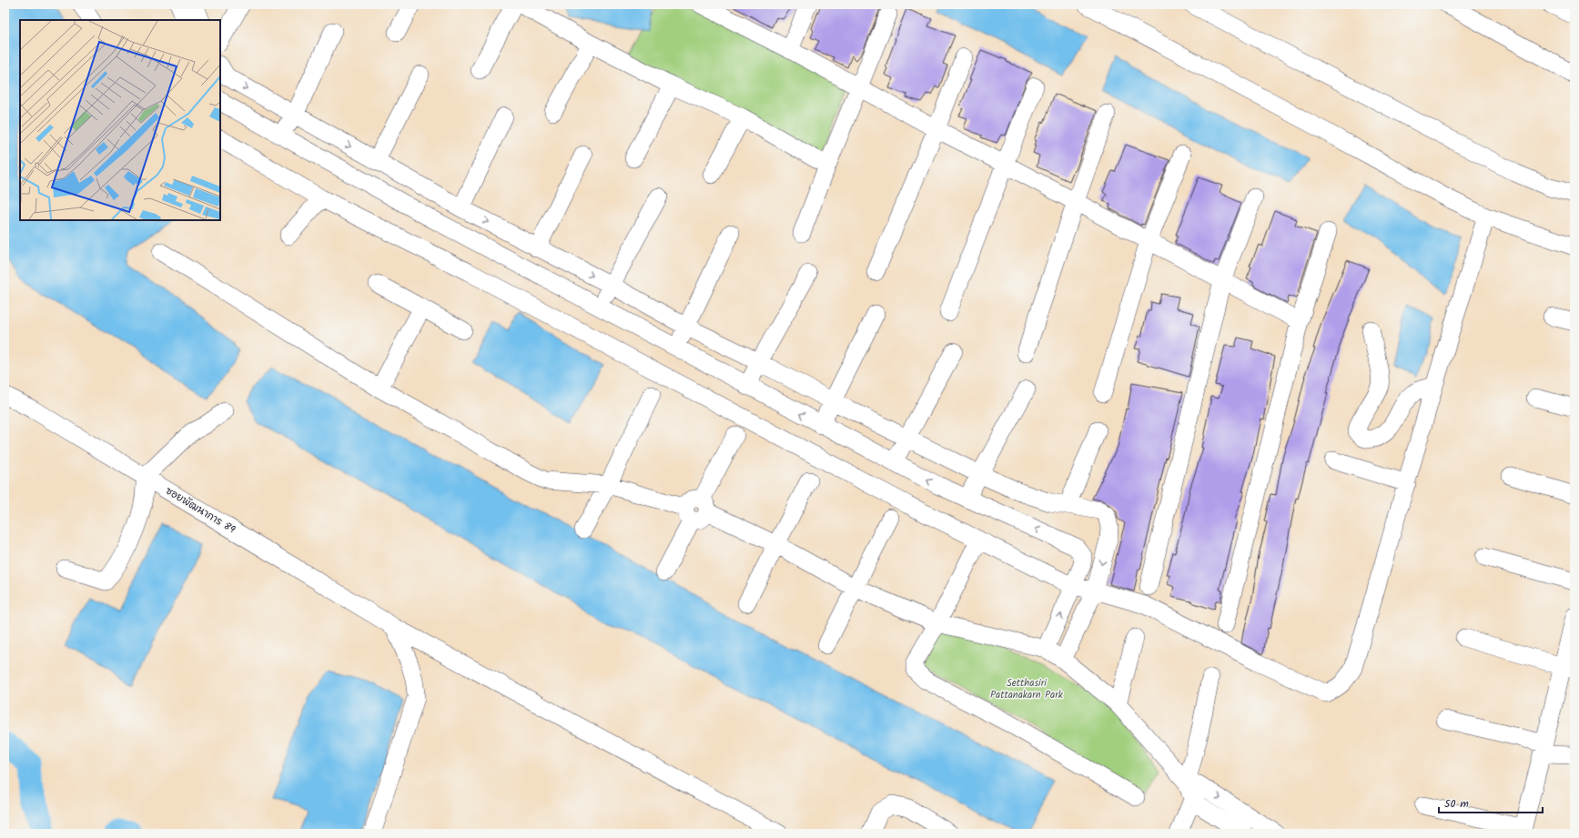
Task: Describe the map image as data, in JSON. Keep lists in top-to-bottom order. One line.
{"streets":{"street":["ซอยพัฒนาการ 89"]},"parks":["Setthasiri Pattanakarn Park"],"scale_bar":"50 m"}
